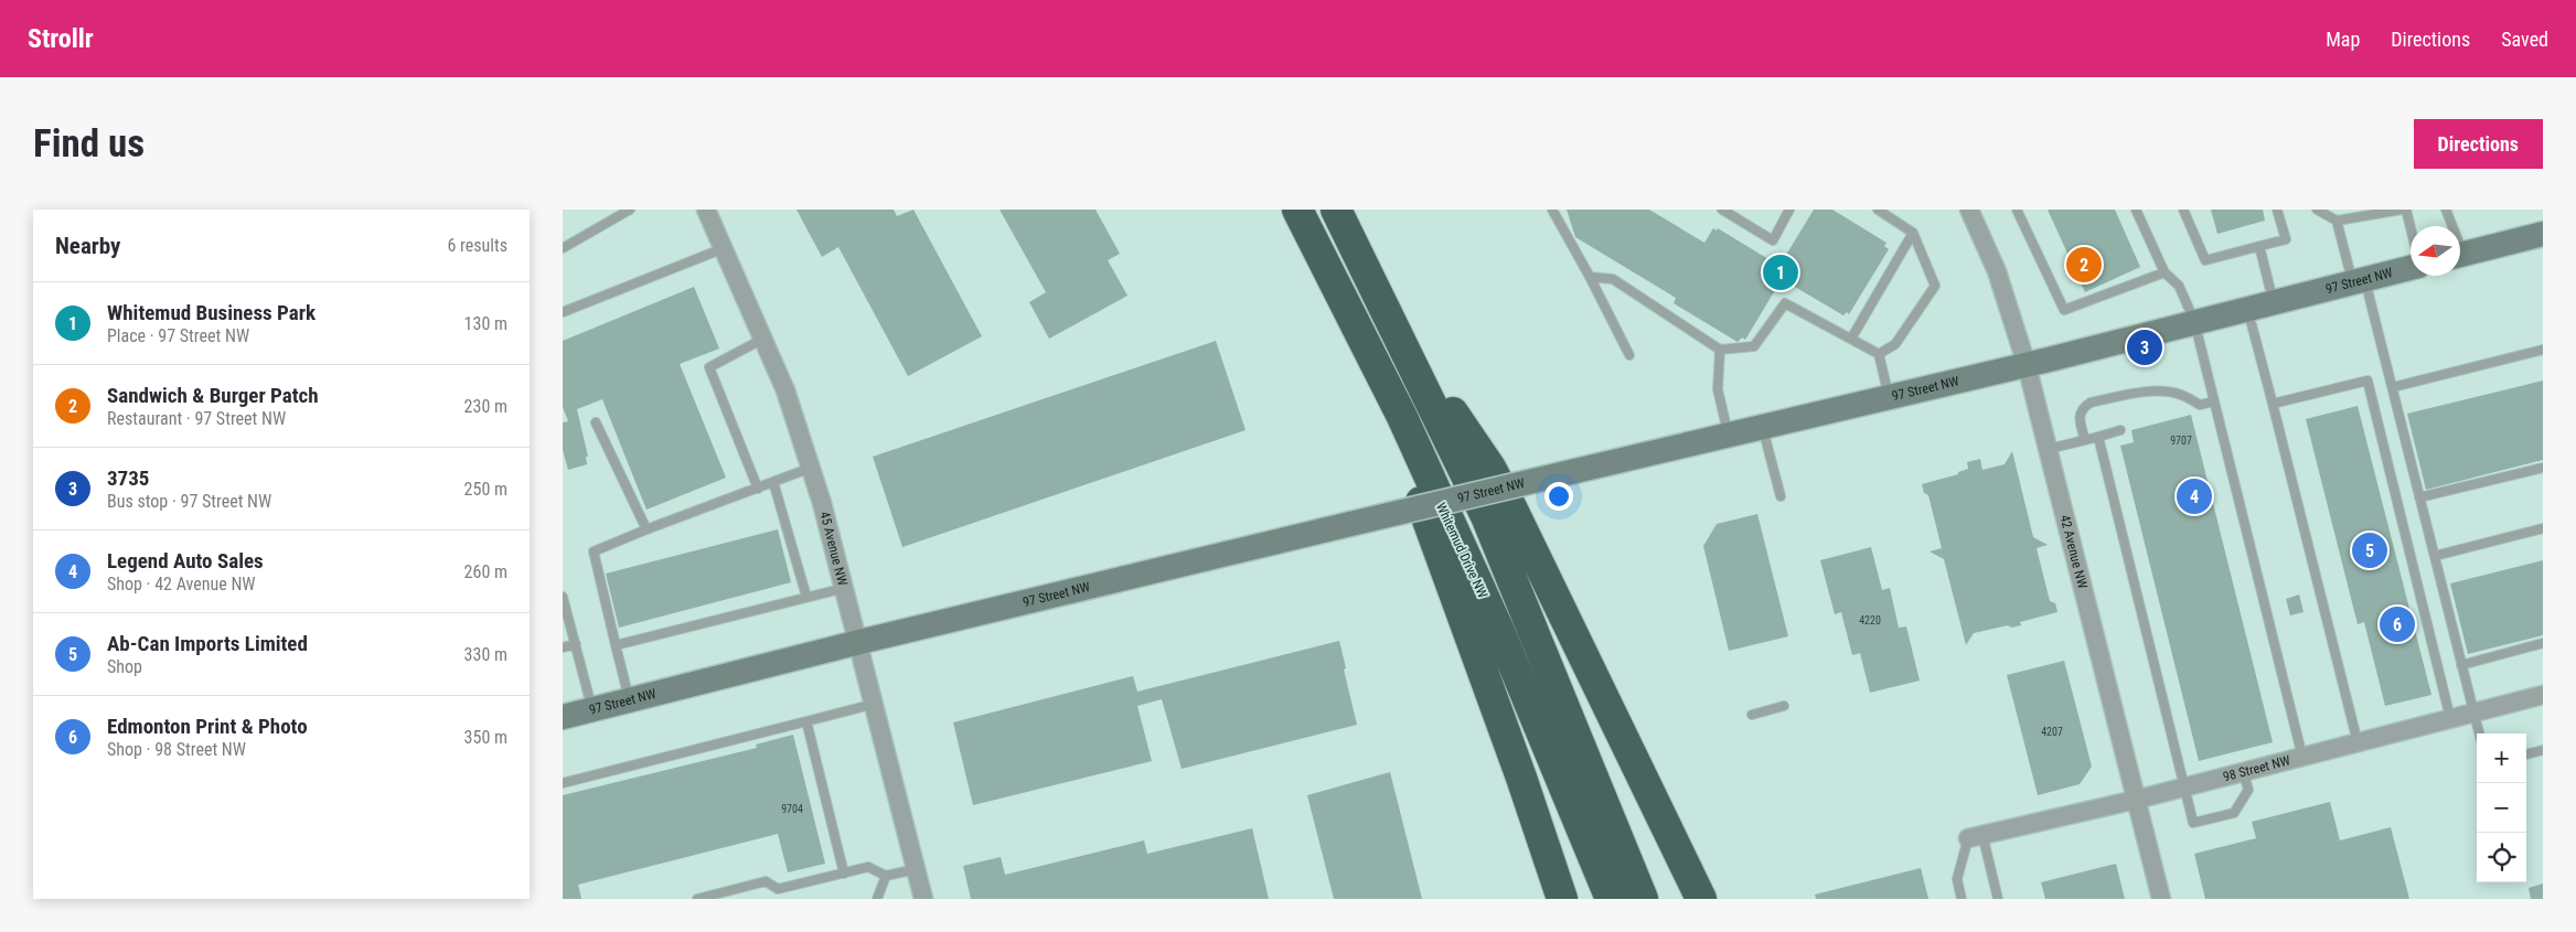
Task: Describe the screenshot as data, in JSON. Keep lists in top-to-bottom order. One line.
{"streets":{"highway":["Whitemud Drive NW"],"street":["97 Street NW","45 Avenue NW","42 Avenue NW","98 Street NW"]},"crossings":[["97 Street NW","45 Avenue NW"],["97 Street NW","42 Avenue NW"],["42 Avenue NW","98 Street NW"]],"house_numbers":["9707","4220","4207","9704"],"north":"left","page":{"header":"Strollr","nav":["Map","Directions","Saved"],"buttons":"Directions","title":"Find us","heading":["Nearby","6 results"],"pins":["2","1","3","4","5","6"],"list":[{"mark":"1","name":"Whitemud Business Park","note":"Place · 97 Street NW","value":"130 m"},{"mark":"2","name":"Sandwich & Burger Patch","note":"Restaurant · 97 Street NW","value":"230 m"},{"mark":"3","name":"3735","note":"Bus stop · 97 Street NW","value":"250 m"},{"mark":"4","name":"Legend Auto Sales","note":"Shop · 42 Avenue NW","value":"260 m"},{"mark":"5","name":"Ab-Can Imports Limited","note":"Shop","value":"330 m"},{"mark":"6","name":"Edmonton Print & Photo","note":"Shop · 98 Street NW","value":"350 m"}],"map_buttons":["+","−"]}}
